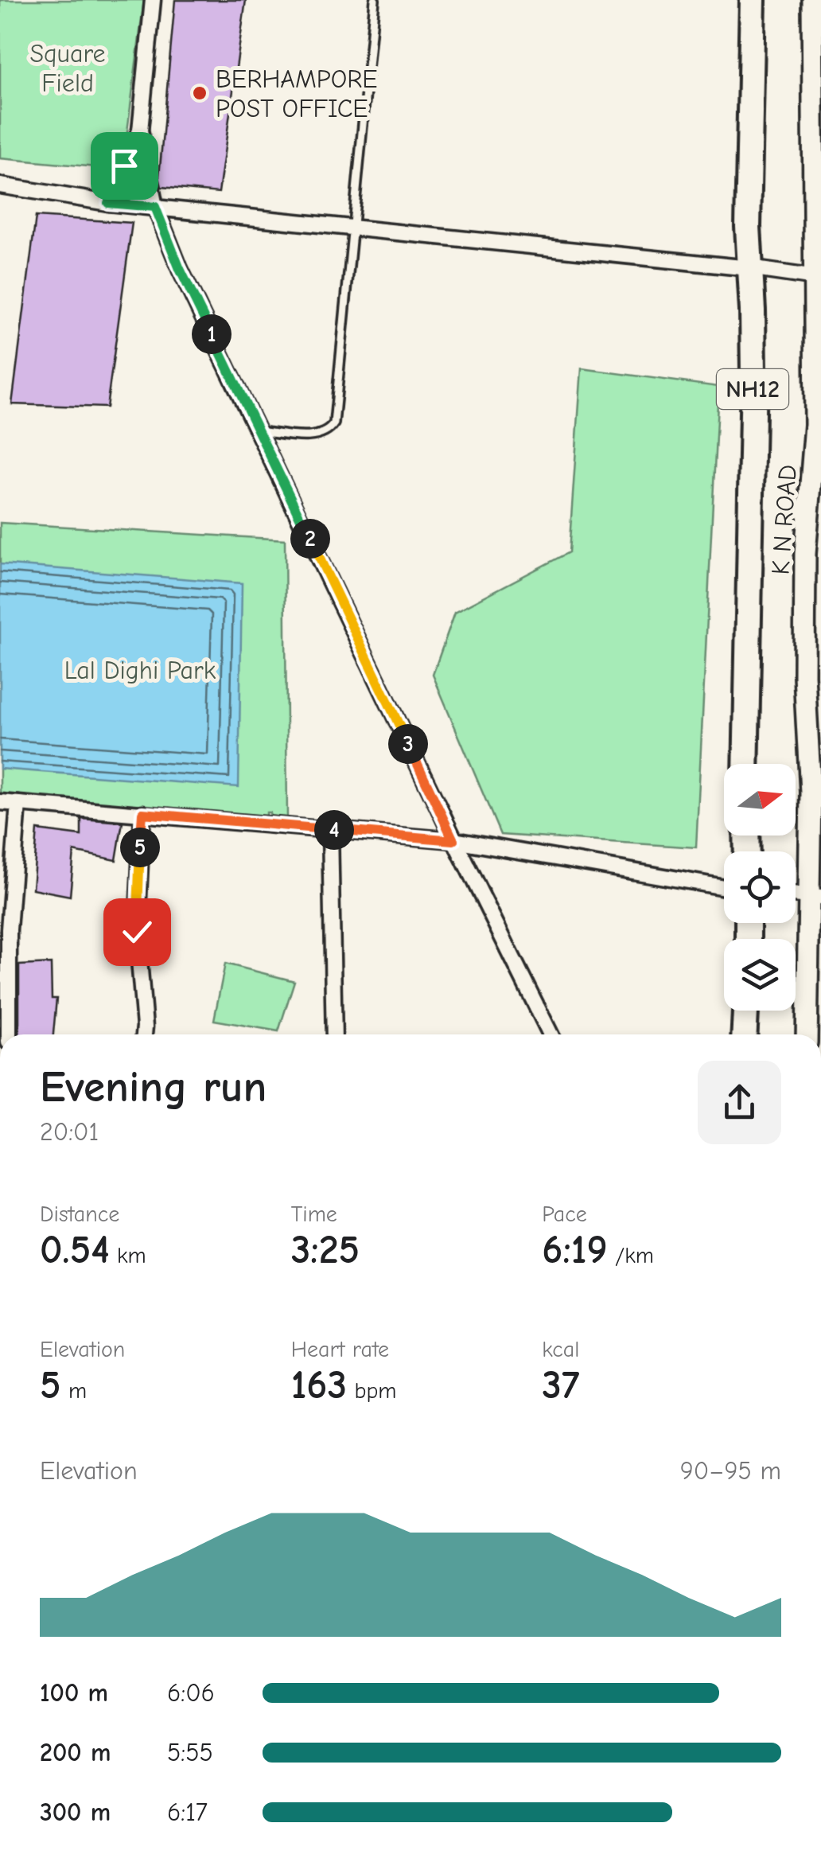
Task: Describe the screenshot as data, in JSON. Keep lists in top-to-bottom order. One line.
{"streets":{"main road":["NH12"],"street":["K N ROAD"]},"parks":["Square Field","Lal Dighi Park"],"places":["BERHAMPORE POST OFFICE"],"north":"right","page":{"pins":["1","2","3","4","5"],"heading":["Evening run","20:01"],"stats":[["Distance","0.54 km"],["Time","3:25"],["Pace","6:19 /km"],["Elevation","5 m"],["Heart rate","163 bpm"],["kcal","37"]],"chart":["Elevation","90–95 m"],"list":[{"name":"100 m","note":"6:06"},{"name":"200 m","note":"5:55"},{"name":"300 m","note":"6:17"}]}}
